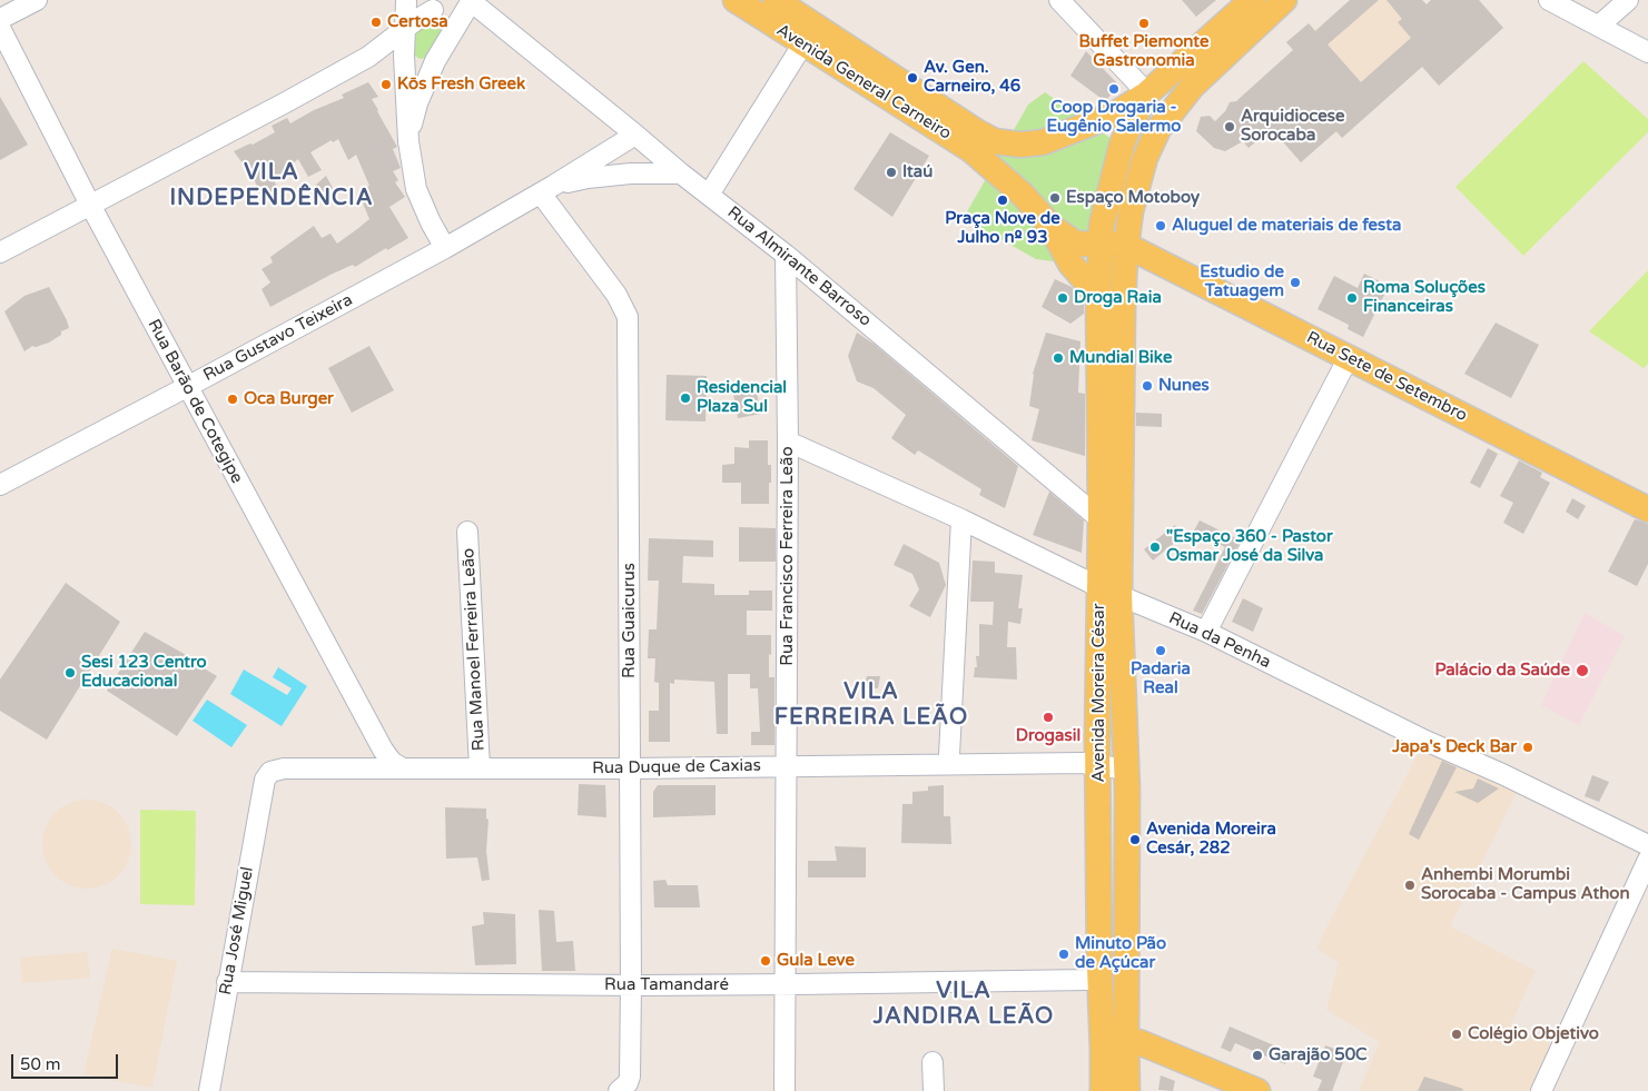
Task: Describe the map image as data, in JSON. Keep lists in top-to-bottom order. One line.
{"streets":{"main road":["Avenida General Carneiro","Rua Sete de Setembro","Avenida Moreira César"],"street":["Rua Almirante Barroso","Rua Gustavo Teixeira","Rua Barão de Cotegipe","Rua Francisco Ferreira Leão","Rua Guaicurus","Rua da Penha","Rua Manoel Ferreira Leão","Rua Duque de Caxias","Rua José Miguel","Rua Tamandaré"]},"crossings":[["Rua Almirante Barroso","Rua Gustavo Teixeira"],["Rua Almirante Barroso","Rua Francisco Ferreira Leão"],["Rua Almirante Barroso","Avenida Moreira César"],["Rua Gustavo Teixeira","Rua Barão de Cotegipe"],["Rua Gustavo Teixeira","Rua Guaicurus"],["Rua Sete de Setembro","Avenida Moreira César"],["Rua Barão de Cotegipe","Rua Duque de Caxias"],["Rua Francisco Ferreira Leão","Rua da Penha"],["Rua Francisco Ferreira Leão","Rua Duque de Caxias"],["Rua Francisco Ferreira Leão","Rua Tamandaré"],["Rua Guaicurus","Rua Duque de Caxias"],["Rua Guaicurus","Rua Tamandaré"],["Rua da Penha","Avenida Moreira César"],["Rua Manoel Ferreira Leão","Rua Duque de Caxias"],["Avenida Moreira César","Rua Duque de Caxias"],["Avenida Moreira César","Rua Tamandaré"],["Rua Duque de Caxias","Rua José Miguel"],["Rua José Miguel","Rua Tamandaré"]],"districts":["VILA INDEPENDÊNCIA","VILA FERREIRA LEÃO","VILA JANDIRA LEÃO"],"places":["Certosa","Buffet Piemonte Gastronomia","Av. Gen. Carneiro, 46","Kōs Fresh Greek","Coop Drogaria - Eugênio Salermo","Arquidiocese Sorocaba","Itaú","Espaço Motoboy","Praça Nove de Julho nº 93","Aluguel de materiais de festa","Estudio de Tatuagem","Droga Raia","Roma Soluções Financeiras","Mundial Bike","Nunes","Residencial Plaza Sul","Oca Burger","\"Espaço 360 - Pastor Osmar José da Silva","Padaria Real","Palácio da Saúde","Sesi 123 Centro Educacional","Drogasil","Japa's Deck Bar","Avenida Moreira Cesár, 282","Anhembi Morumbi Sorocaba - Campus Athon","Minuto Pão de Açúcar","Gula Leve","Colégio Objetivo","Garajão 50C"],"scale_bar":"50 m"}
